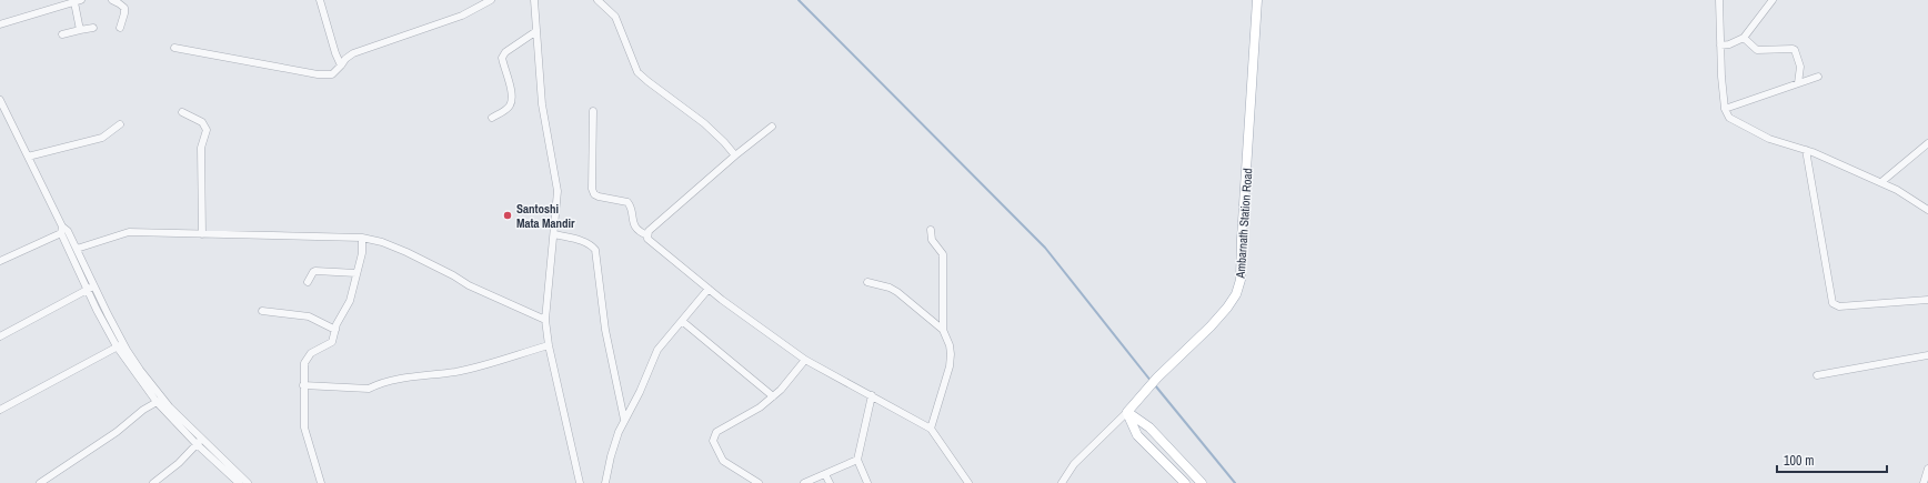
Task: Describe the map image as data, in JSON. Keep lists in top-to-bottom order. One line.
{"streets":{"main road":["Ambarnath Station Road"]},"places":["Santoshi Mata Mandir"],"scale_bar":"100 m"}
